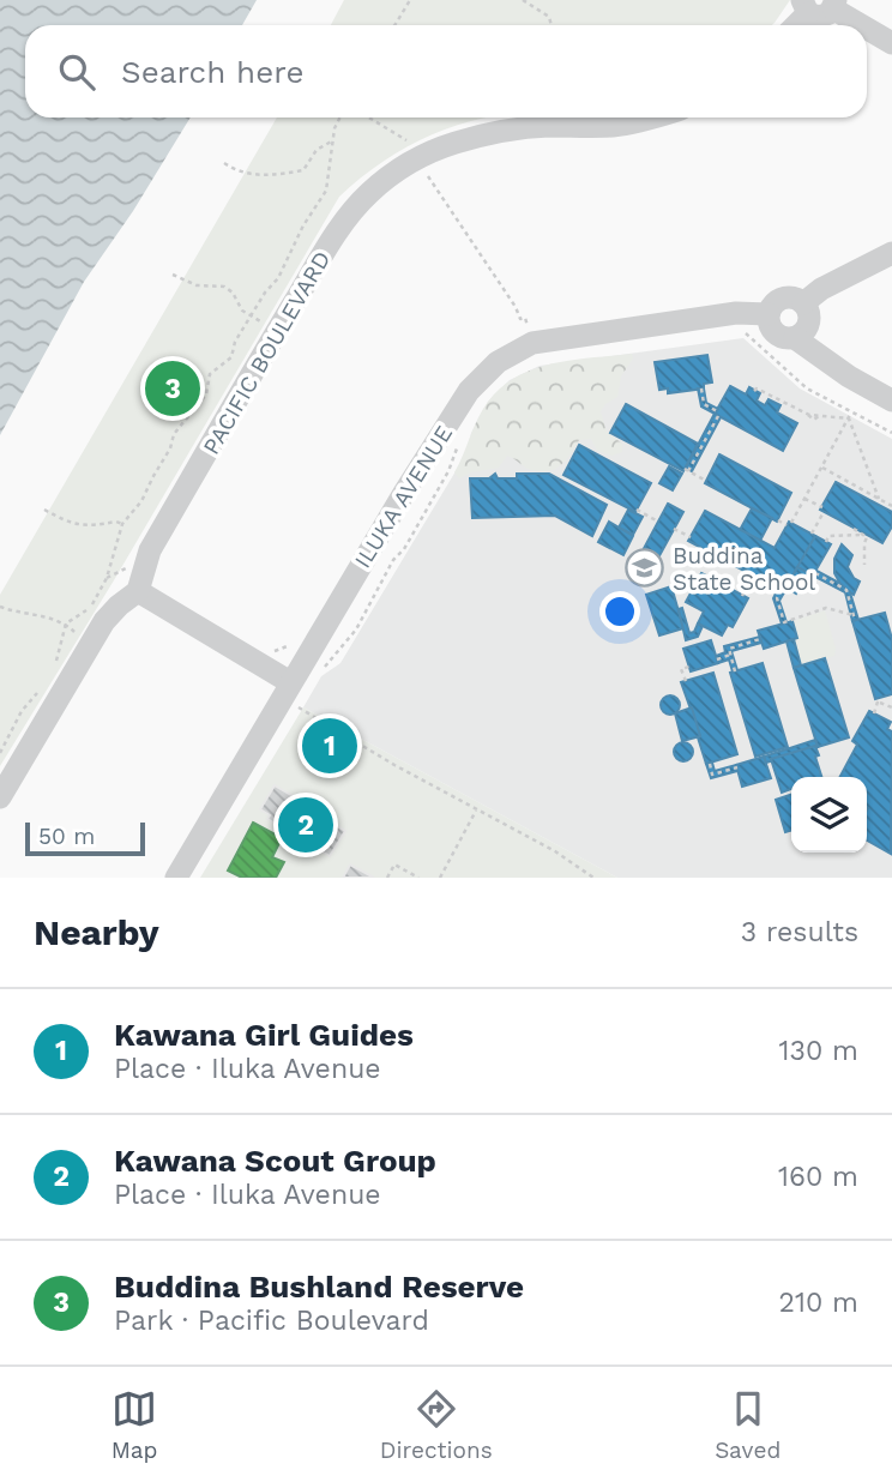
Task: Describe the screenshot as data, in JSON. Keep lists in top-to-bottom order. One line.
{"streets":{"street":["PACIFIC BOULEVARD","ILUKA AVENUE"]},"places":{"school or university":["Buddina State School"]},"scale_bar":"50 m","page":{"search":"Search here","pins":["3","1","2"],"scale":"50 m","heading":["Nearby","3 results"],"list":[{"mark":"1","name":"Kawana Girl Guides","note":"Place · Iluka Avenue","value":"130 m"},{"mark":"2","name":"Kawana Scout Group","note":"Place · Iluka Avenue","value":"160 m"},{"mark":"3","name":"Buddina Bushland Reserve","note":"Park · Pacific Boulevard","value":"210 m"}],"nav":["Map","Directions","Saved"]}}
